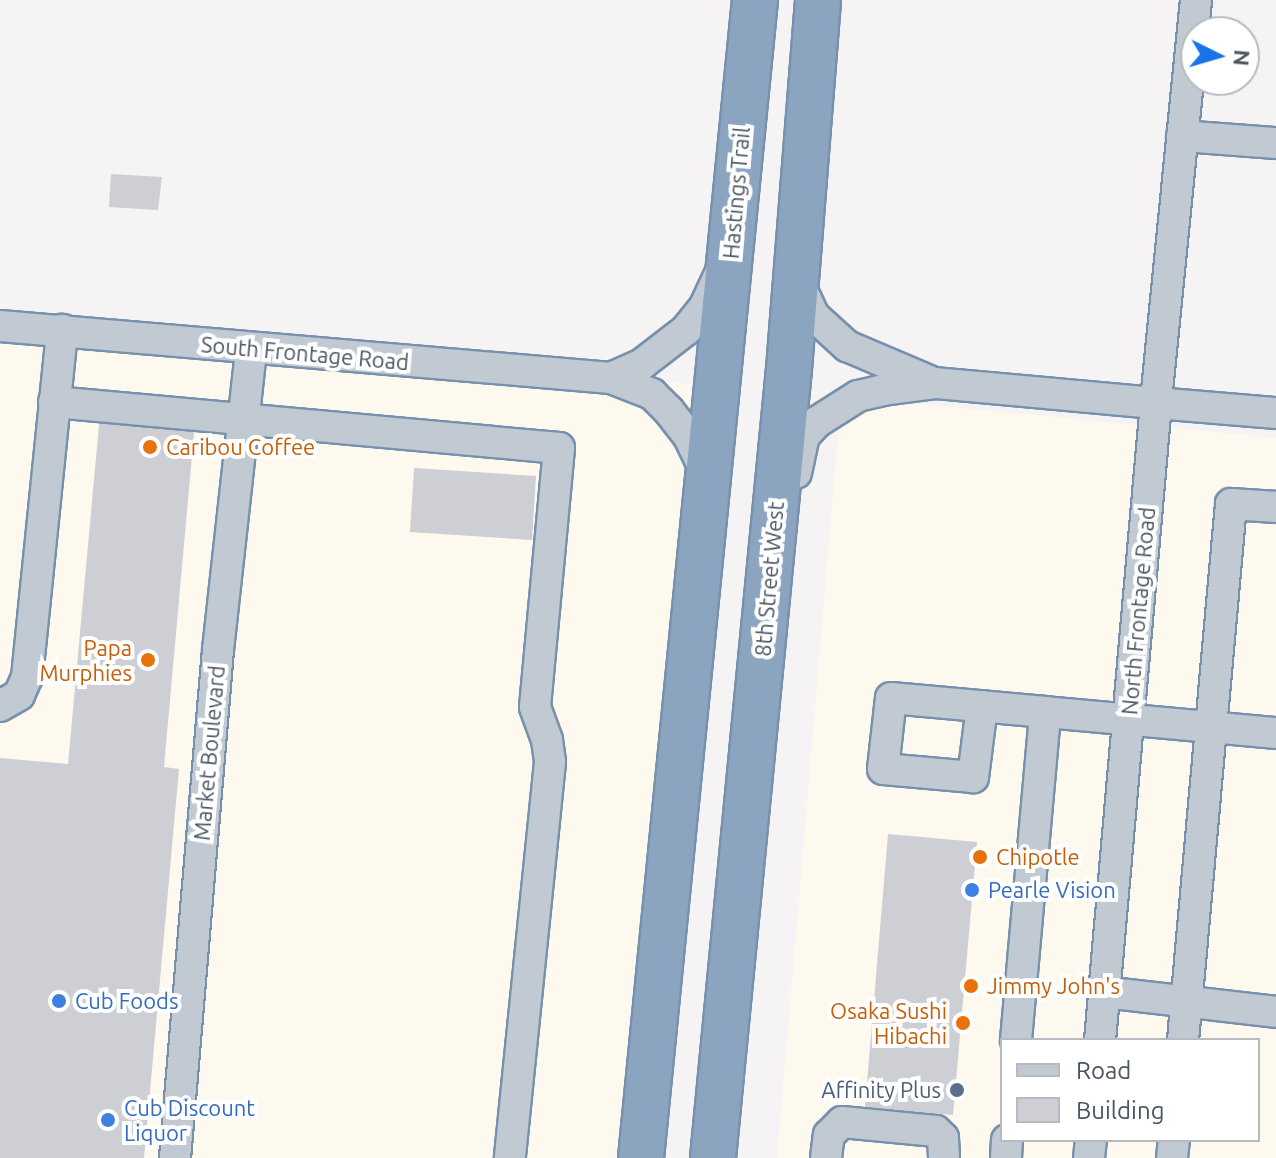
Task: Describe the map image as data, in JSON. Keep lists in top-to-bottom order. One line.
{"streets":{"highway":["Hastings Trail","8th Street West"],"street":["South Frontage Road","North Frontage Road","Market Boulevard"]},"crossings":[["Hastings Trail","South Frontage Road"],["South Frontage Road","Market Boulevard"]],"places":["Caribou Coffee","Papa Murphies","Chipotle","Pearle Vision","Jimmy John's","Cub Foods","Osaka Sushi Hibachi","Affinity Plus","Cub Discount Liquor"],"legend":["Road","Building"],"north":"right"}
